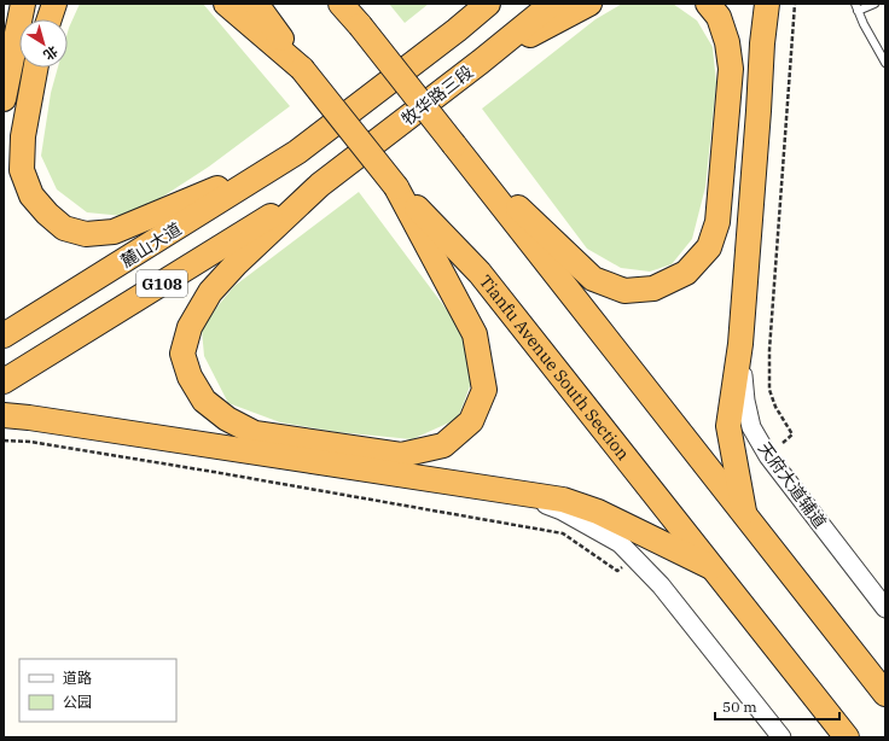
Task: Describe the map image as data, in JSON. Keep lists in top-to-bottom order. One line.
{"streets":{"highway":["牧华路三段","麓山大道","G108","Tianfu Avenue South Section"],"street":["天府大道辅道"]},"crossings":[["牧华路三段","G108"],["麓山大道","G108"]],"legend":["道路","公园"],"scale_bar":"50 m","north":"bottom right"}
